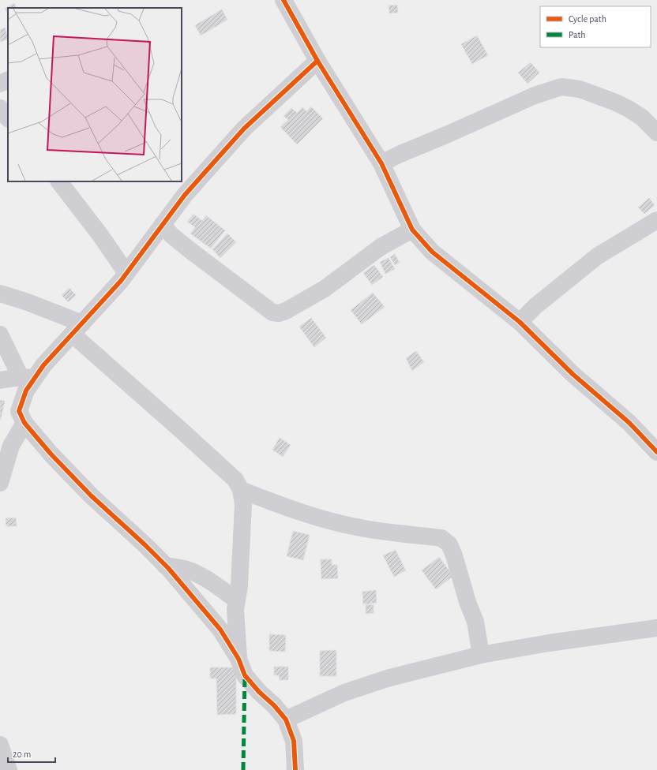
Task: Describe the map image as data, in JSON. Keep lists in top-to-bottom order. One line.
{"legend":["Cycle path","Path"],"scale_bar":"20 m"}
